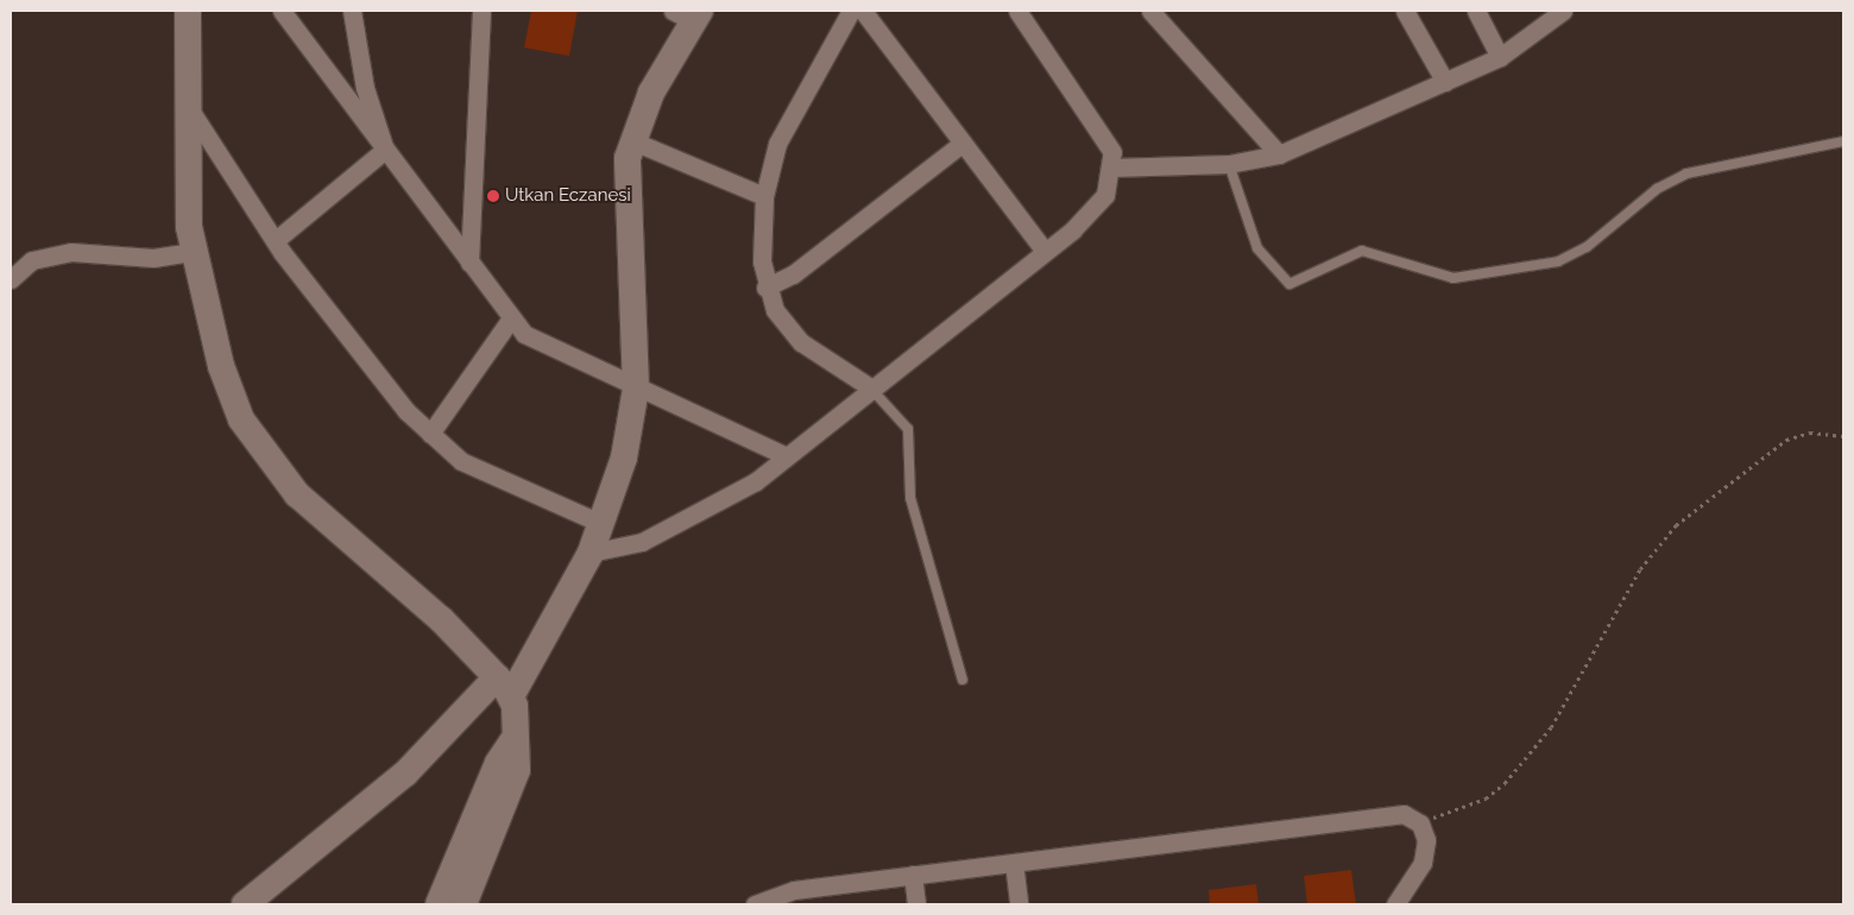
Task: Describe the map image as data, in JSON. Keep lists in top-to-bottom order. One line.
{"places":["Utkan Eczanesi"]}
